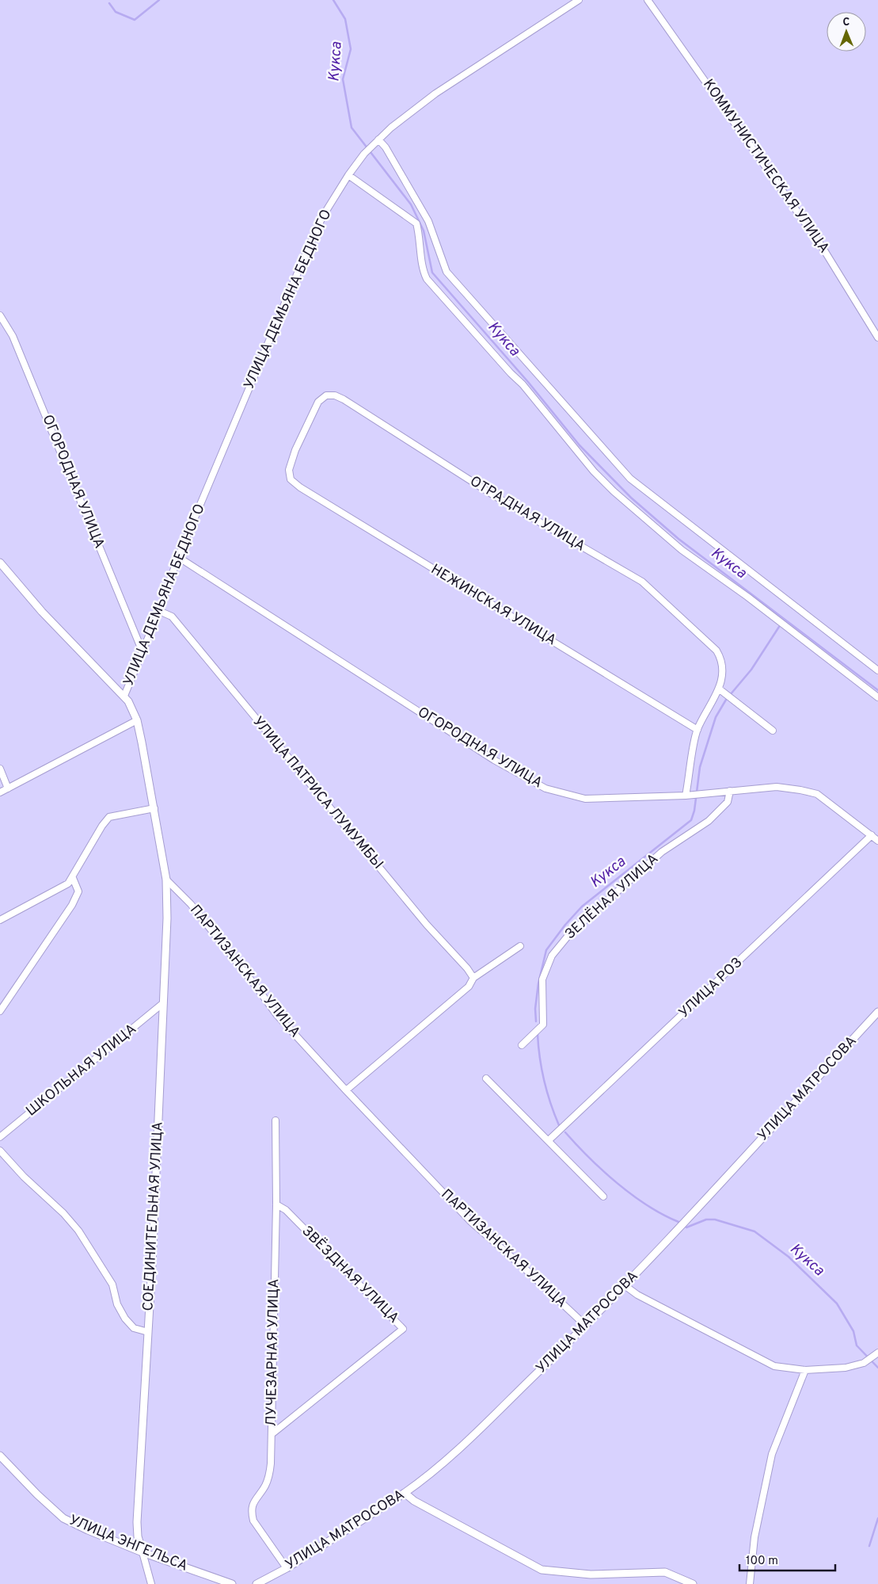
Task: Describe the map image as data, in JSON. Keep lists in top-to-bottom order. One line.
{"streets":{"street":["КОММУНИСТИЧЕСКАЯ УЛИЦА","УЛИЦА ДЕМЬЯНА БЕДНОГО","ОГОРОДНАЯ УЛИЦА","ОТРАДНАЯ УЛИЦА","НЕЖИНСКАЯ УЛИЦА","УЛИЦА ПАТРИСА ЛУМУМБЫ","ЗЕЛЁНАЯ УЛИЦА","ПАРТИЗАНСКАЯ УЛИЦА","УЛИЦА РОЗ","ШКОЛЬНАЯ УЛИЦА","УЛИЦА МАТРОСОВА","СОЕДИНИТЕЛЬНАЯ УЛИЦА","ЗВЁЗДНАЯ УЛИЦА","ЛУЧЕЗАРНАЯ УЛИЦА","УЛИЦА ЭНГЕЛЬСА"]},"crossings":[["УЛИЦА ДЕМЬЯНА БЕДНОГО","ОГОРОДНАЯ УЛИЦА"],["УЛИЦА ДЕМЬЯНА БЕДНОГО","УЛИЦА ПАТРИСА ЛУМУМБЫ"],["ОГОРОДНАЯ УЛИЦА","ЗЕЛЁНАЯ УЛИЦА"],["ОГОРОДНАЯ УЛИЦА","УЛИЦА РОЗ"],["ОТРАДНАЯ УЛИЦА","НЕЖИНСКАЯ УЛИЦА"],["ПАРТИЗАНСКАЯ УЛИЦА","УЛИЦА МАТРОСОВА"],["ПАРТИЗАНСКАЯ УЛИЦА","СОЕДИНИТЕЛЬНАЯ УЛИЦА"],["ШКОЛЬНАЯ УЛИЦА","СОЕДИНИТЕЛЬНАЯ УЛИЦА"],["УЛИЦА МАТРОСОВА","ЛУЧЕЗАРНАЯ УЛИЦА"],["СОЕДИНИТЕЛЬНАЯ УЛИЦА","УЛИЦА ЭНГЕЛЬСА"],["ЗВЁЗДНАЯ УЛИЦА","ЛУЧЕЗАРНАЯ УЛИЦА"]],"water":["Кукса"],"scale_bar":"100 m","north":"top"}
